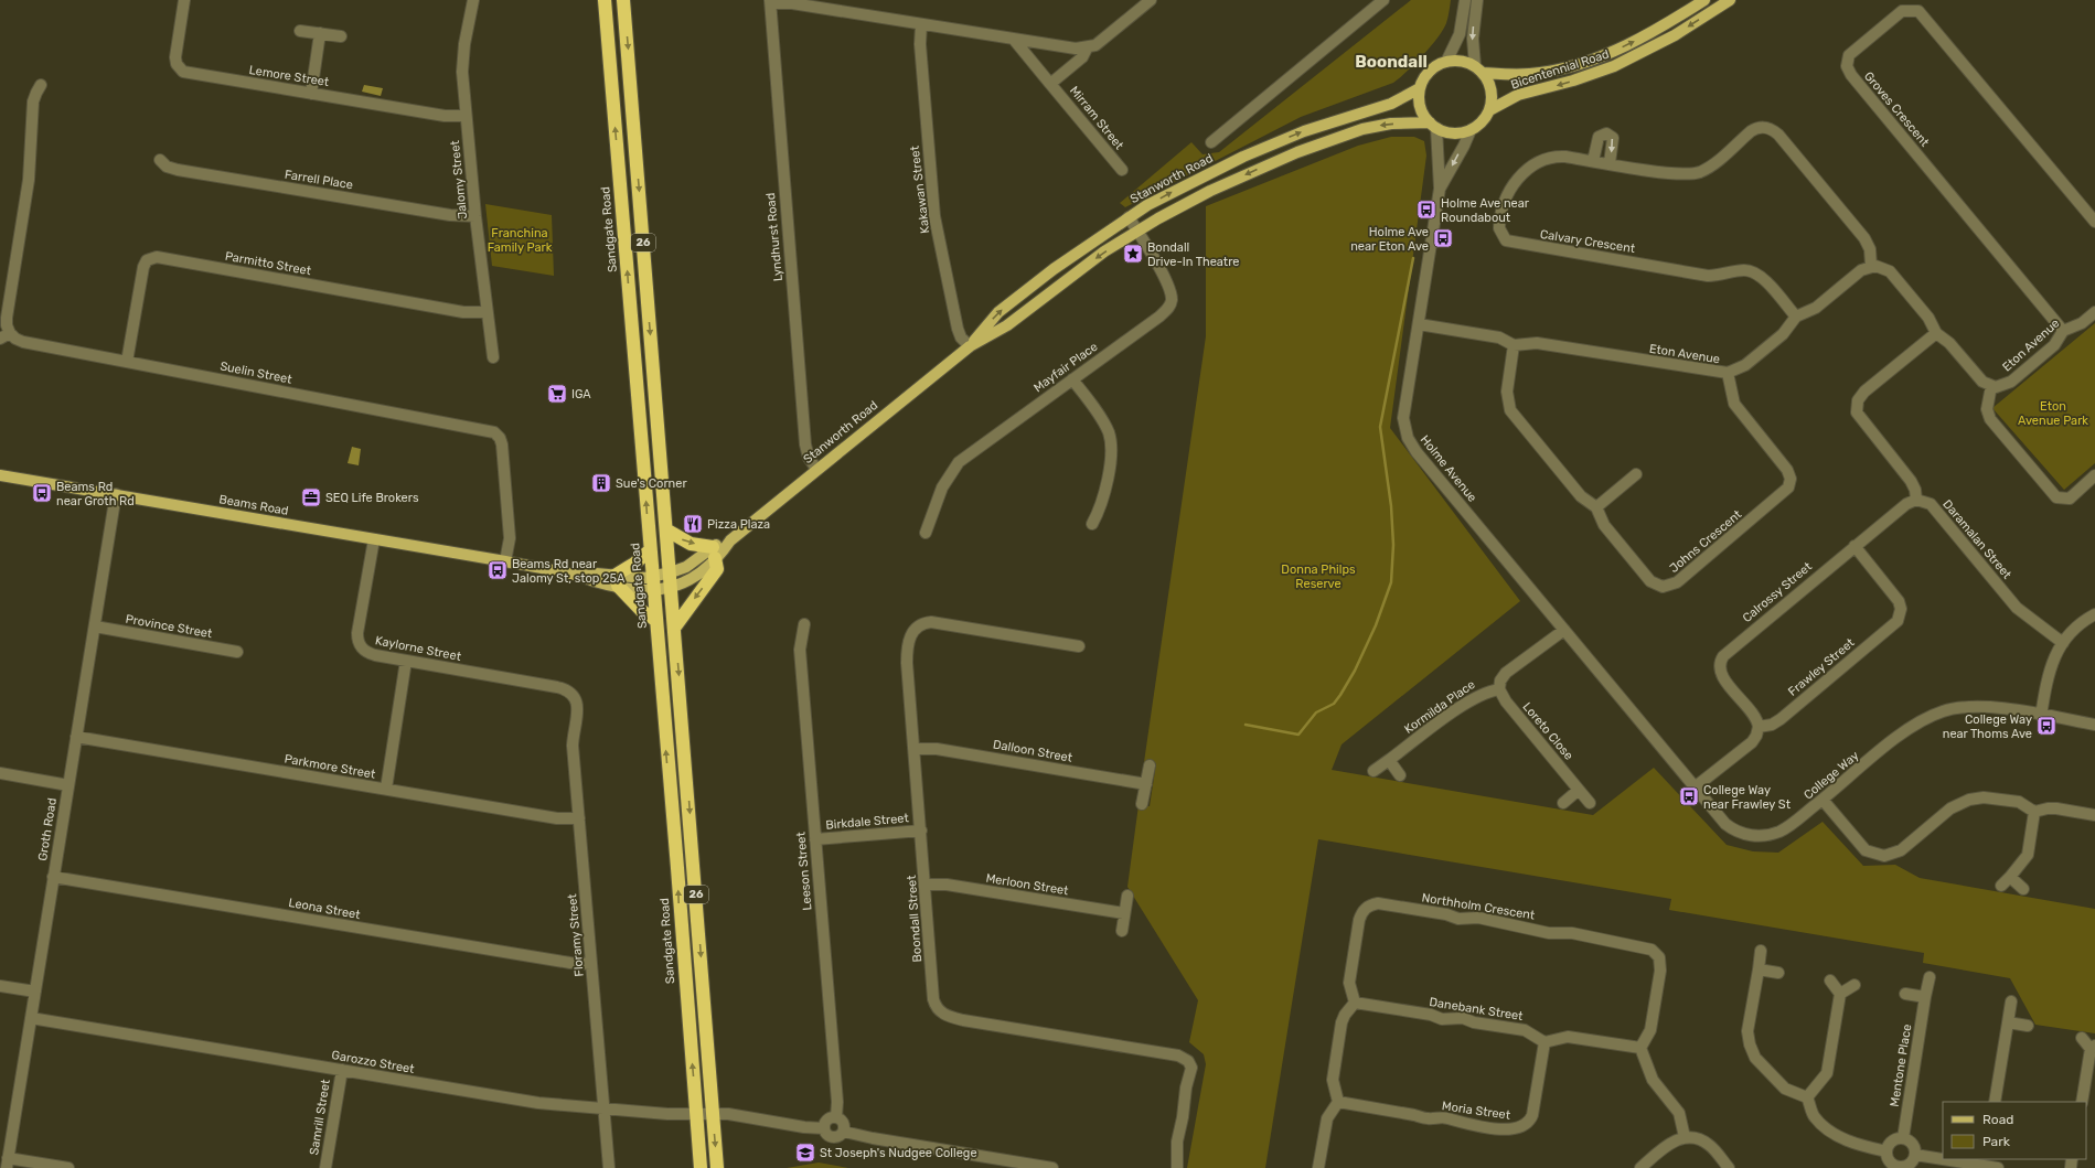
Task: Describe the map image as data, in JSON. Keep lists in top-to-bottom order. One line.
{"streets":{"highway":["Sandgate Road","26"],"main road":["Bicentennial Road","Stanworth Road","Beams Road"],"street":["Lemore Street","Groves Crescent","Mirram Street","Farrell Place","Jalomy Street","Kakawan Street","Lyndhurst Road","Calvary Crescent","Parmitto Street","Eton Avenue","Mayfair Place","Suelin Street","Holme Avenue","Daramalan Street","Johns Crescent","Calrossy Street","Province Street","Kaylorne Street","Frawley Street","Kormilda Place","Loreto Close","Dalloon Street","Parkmore Street","College Way","Birkdale Street","Groth Road","Leeson Street","Merloon Street","Northholm Crescent","Leona Street","Boondall Street","Floramy Street","Danebank Street","Garozzo Street","Mentone Place","Moria Street","Samrill Street"]},"crossings":[["Bicentennial Road","Stanworth Road"],["Bicentennial Road","Holme Avenue"],["Lemore Street","Jalomy Street"],["Groves Crescent","Eton Avenue"],["Stanworth Road","Kakawan Street"],["Stanworth Road","Sandgate Road"],["Stanworth Road","Lyndhurst Road"],["Stanworth Road","26"],["Stanworth Road","Mayfair Place"],["Stanworth Road","Holme Avenue"],["Stanworth Road","Beams Road"],["Farrell Place","Jalomy Street"],["Jalomy Street","Parmitto Street"],["Sandgate Road","Beams Road"],["Sandgate Road","Garozzo Street"],["Calvary Crescent","Eton Avenue"],["26","Beams Road"],["26","Garozzo Street"],["Parmitto Street","Suelin Street"],["Eton Avenue","Holme Avenue"],["Eton Avenue","Johns Crescent"],["Suelin Street","Beams Road"],["Holme Avenue","College Way"],["Beams Road","Kaylorne Street"],["Beams Road","Groth Road"],["Daramalan Street","Calrossy Street"],["Calrossy Street","Frawley Street"],["Province Street","Groth Road"],["Kaylorne Street","Floramy Street"],["Kormilda Place","Loreto Close"],["Dalloon Street","Boondall Street"],["Parkmore Street","Groth Road"],["Parkmore Street","Floramy Street"],["Birkdale Street","Leeson Street"],["Birkdale Street","Boondall Street"],["Groth Road","Leona Street"],["Groth Road","Garozzo Street"],["Leeson Street","Garozzo Street"],["Merloon Street","Boondall Street"],["Northholm Crescent","Danebank Street"],["Leona Street","Floramy Street"],["Floramy Street","Garozzo Street"],["Danebank Street","Moria Street"],["Garozzo Street","Samrill Street"]],"districts":["Boondall"],"parks":["Franchina Family Park","Eton Avenue Park","Donna Philps Reserve"],"places":{"bus stop":["Holme Ave near Roundabout","Holme Ave near Eton Ave","Beams Rd near Groth Rd","Beams Rd near Jalomy St, stop 25A","College Way near Thoms Ave","College Way near Frawley St"],"place":["Bondall Drive-In Theatre"],"supermarket":["IGA"],"building":["Sue's Corner"],"office":["SEQ Life Brokers"],"restaurant":["Pizza Plaza"],"school or university":["St Joseph's Nudgee College"]},"legend":["Road","Park"]}
